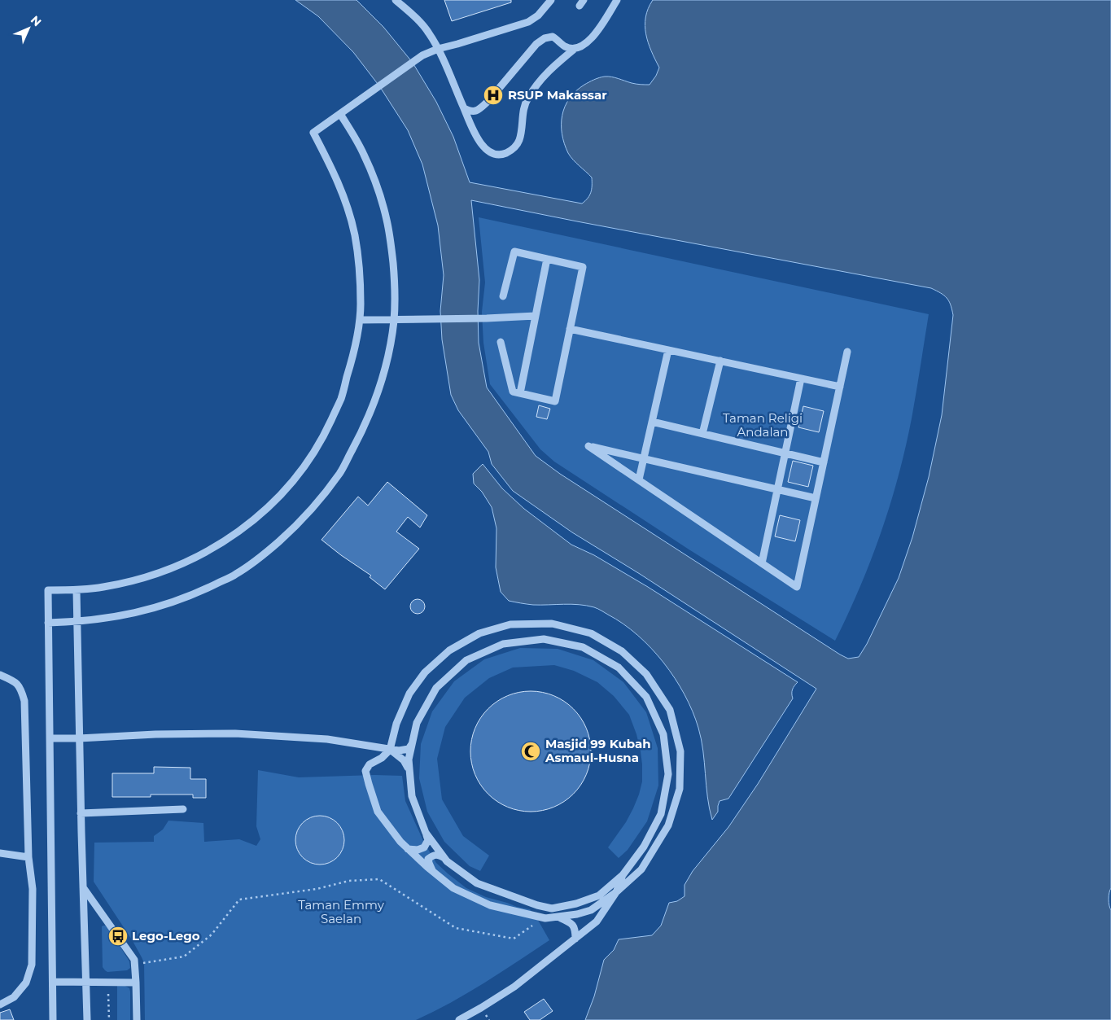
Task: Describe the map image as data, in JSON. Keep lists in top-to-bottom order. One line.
{"parks":["Taman Religi Andalan","Taman Emmy Saelan"],"places":{"hospital":["RSUP Makassar"],"mosque":["Masjid 99 Kubah Asmaul-Husna"],"bus stop":["Lego-Lego"]},"north":"top right"}
